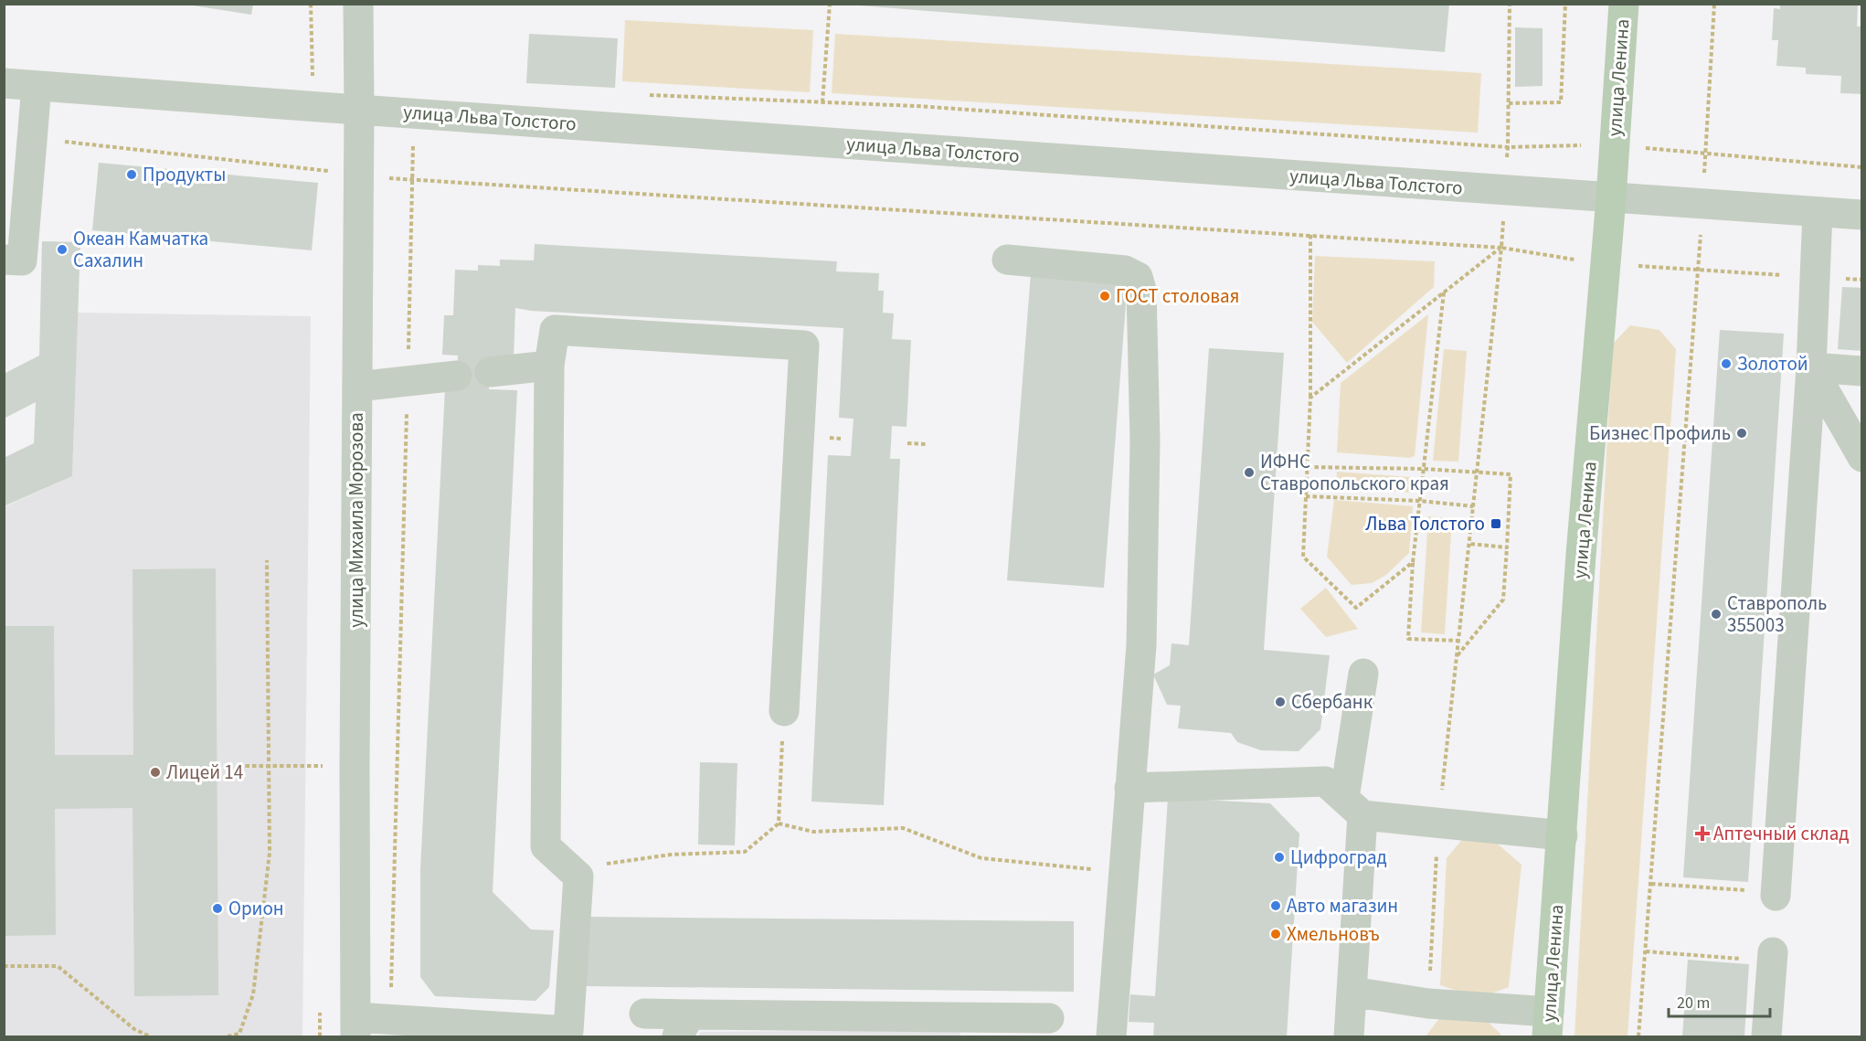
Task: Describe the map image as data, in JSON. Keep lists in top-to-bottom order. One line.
{"streets":{"main road":["улица Ленина"],"street":["улица Льва Толстого","улица Михаила Морозова"]},"crossings":[["улица Ленина","улица Льва Толстого"],["улица Льва Толстого","улица Михаила Морозова"]],"places":{"other":["Продукты","Океан Камчатка Сахалин","ГОСТ столовая","Золотой","Бизнес Профиль","ИФНС Ставропольского края","Ставрополь 355003","Сбербанк","Лицей 14","Цифроград","Авто магазин","Орион","Хмельновъ"],"transit":["Льва Толстого"],"health":["Аптечный склад"]},"scale_bar":"20 m"}
